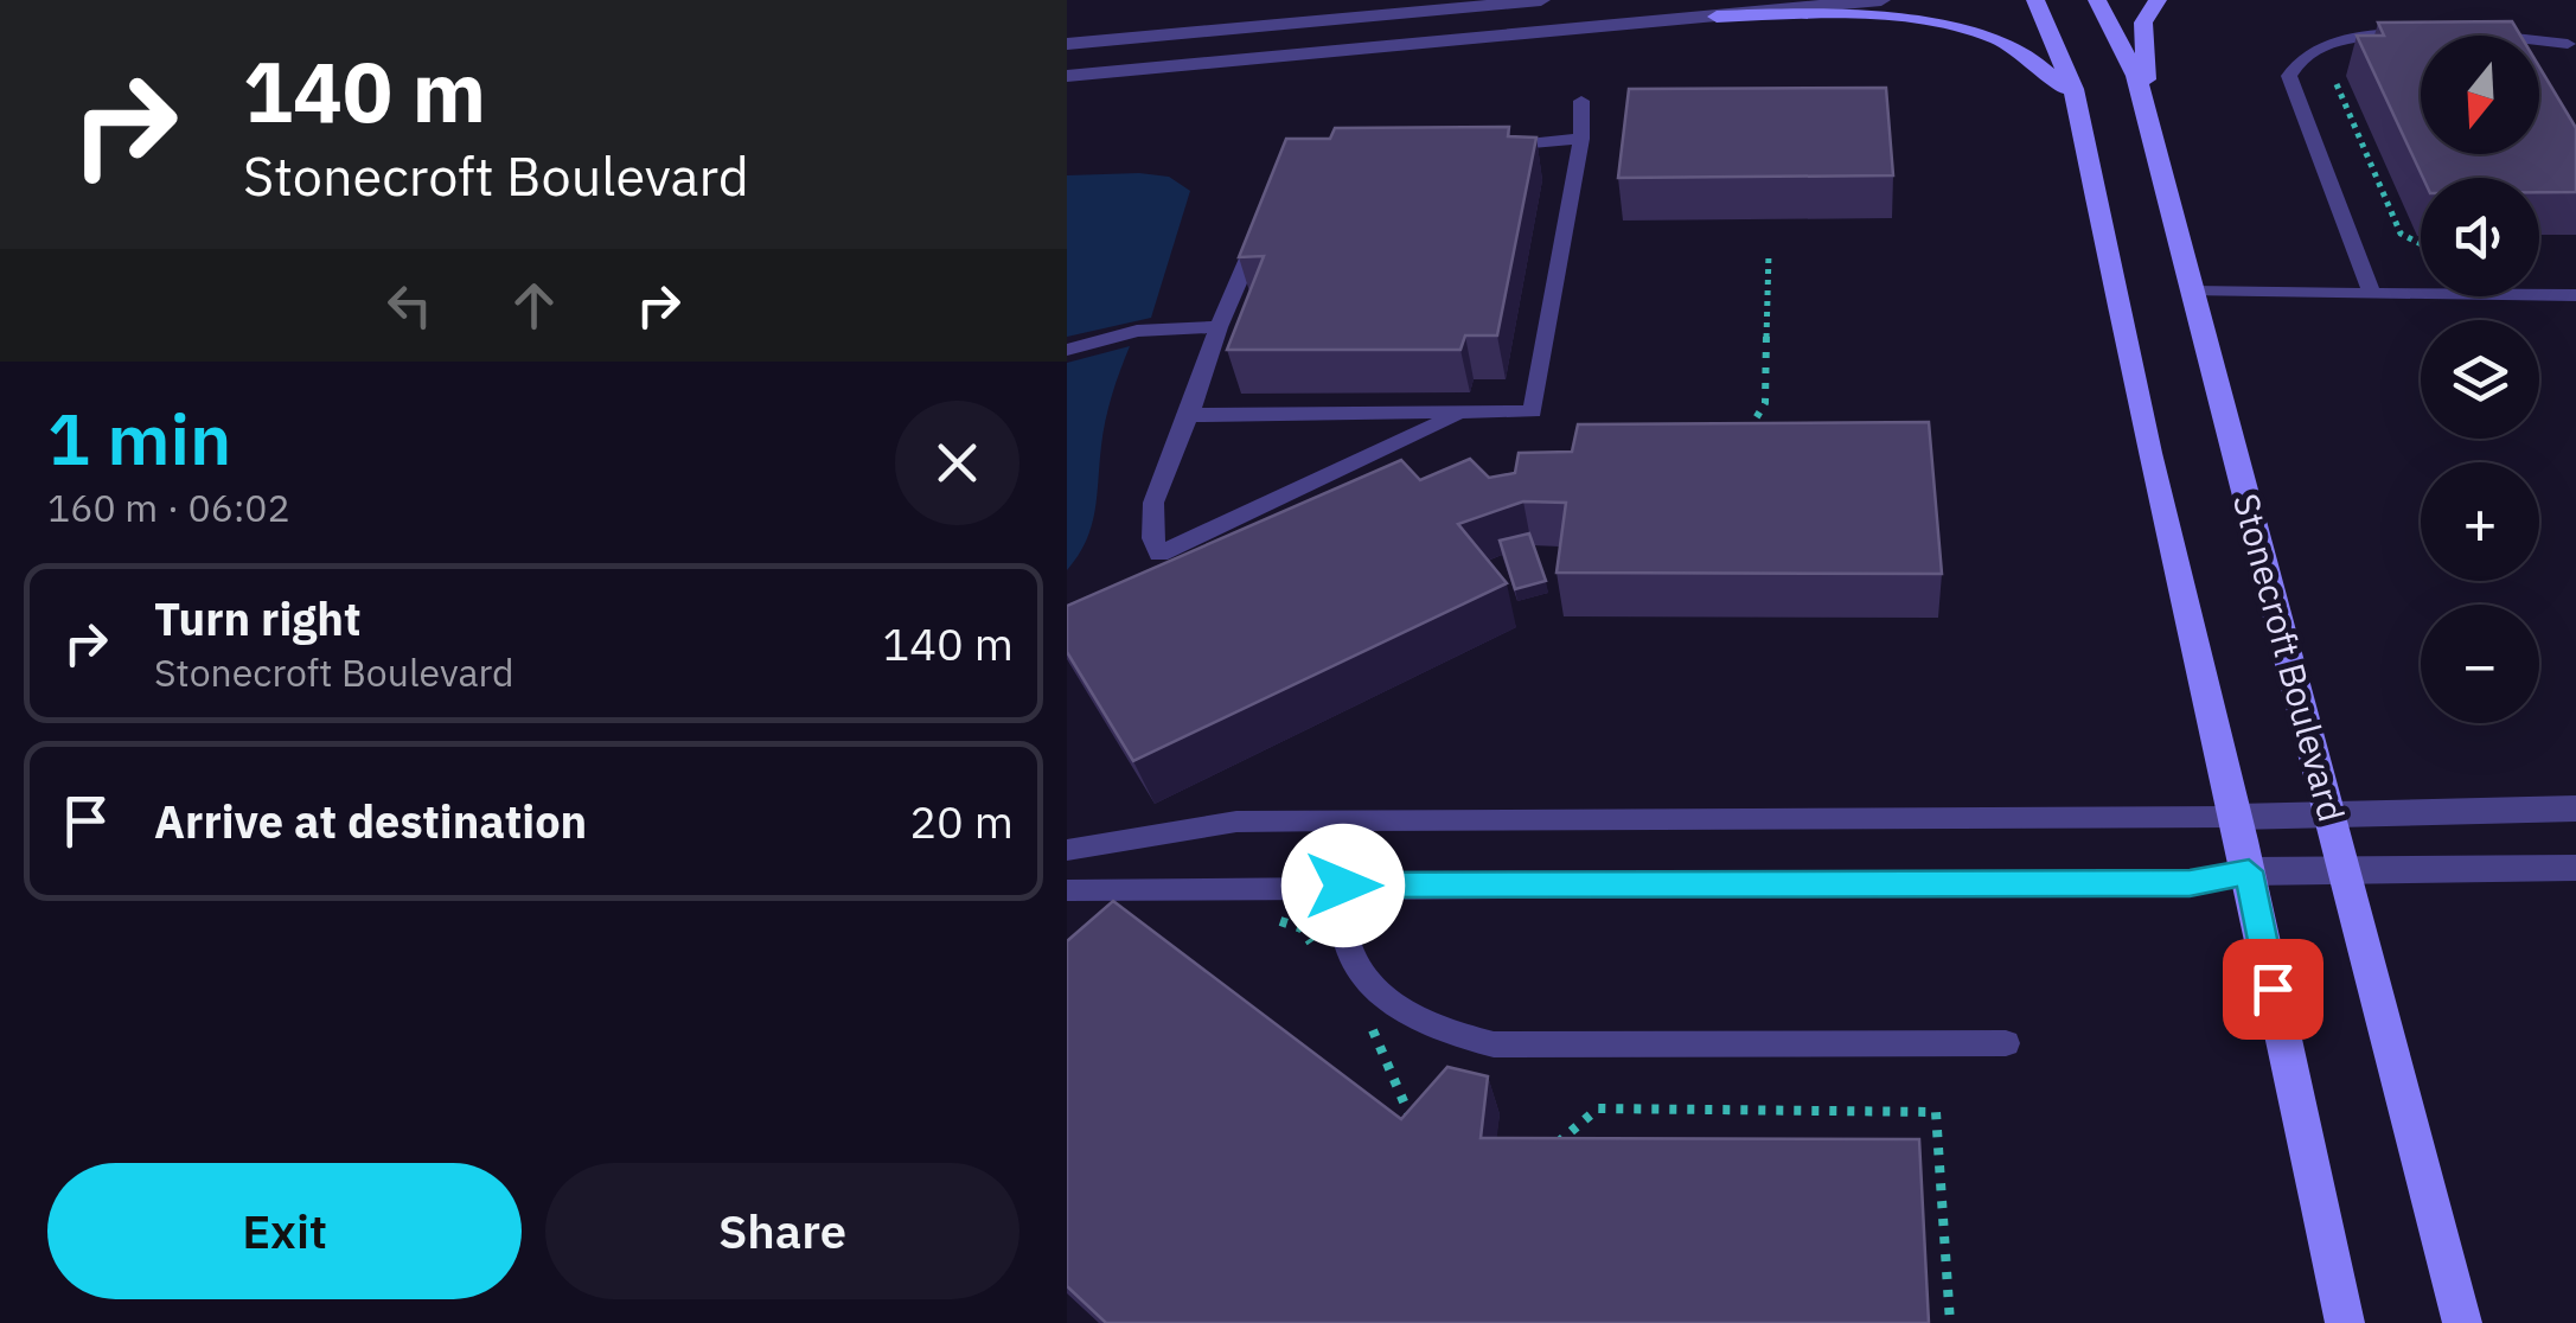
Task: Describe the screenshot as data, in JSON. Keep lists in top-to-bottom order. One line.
{"streets":{"main road":["Stonecroft Boulevard"]},"north":"bottom","page":{"turn":["140 m","Stonecroft Boulevard"],"map_buttons":["+","−"],"heading":["1 min","160 m · 06:02"],"list":[{"name":"Turn right","note":"Stonecroft Boulevard","value":"140 m"},{"name":"Arrive at destination","value":"20 m"}],"buttons":["Exit","Share"]}}
